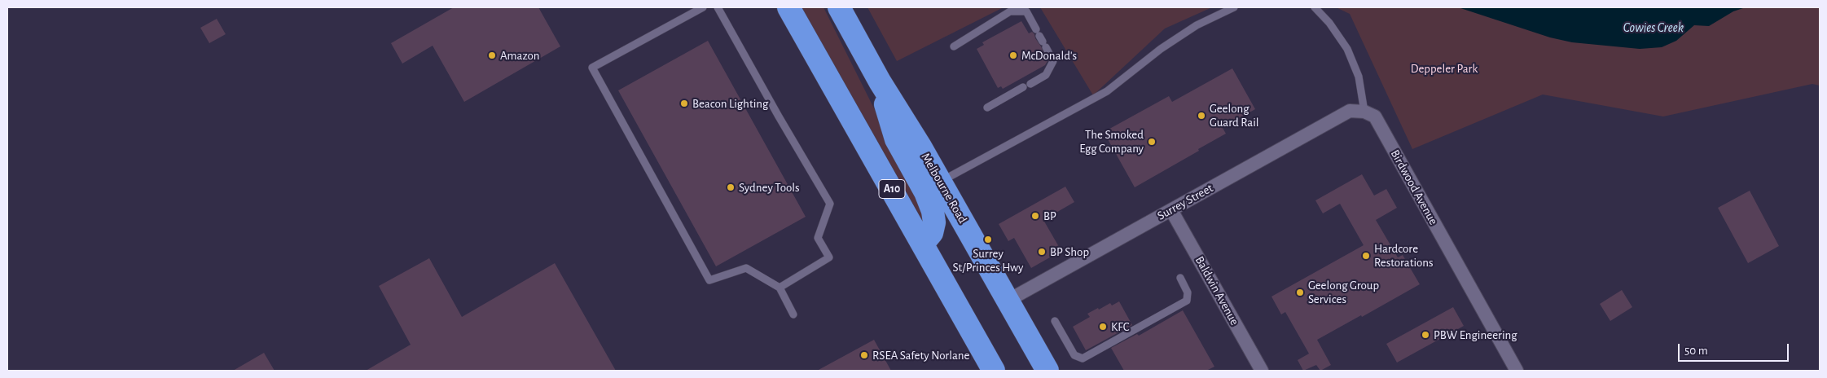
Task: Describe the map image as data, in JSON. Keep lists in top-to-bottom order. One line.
{"streets":{"highway":["Melbourne Road","A10"],"street":["Birdwood Avenue","Surrey Street","Baldwin Avenue"]},"crossings":[["Birdwood Avenue","Surrey Street"],["Melbourne Road","Surrey Street"],["Surrey Street","Baldwin Avenue"]],"water":["Cowies Creek"],"parks":["Deppeler Park"],"places":["Amazon","McDonald's","Beacon Lighting","Geelong Guard Rail","The Smoked Egg Company","Sydney Tools","BP","Surrey St/Princes Hwy","BP Shop","Hardcore Restorations","Geelong Group Services","KFC","PBW Engineering","RSEA Safety Norlane"],"scale_bar":"50 m"}
